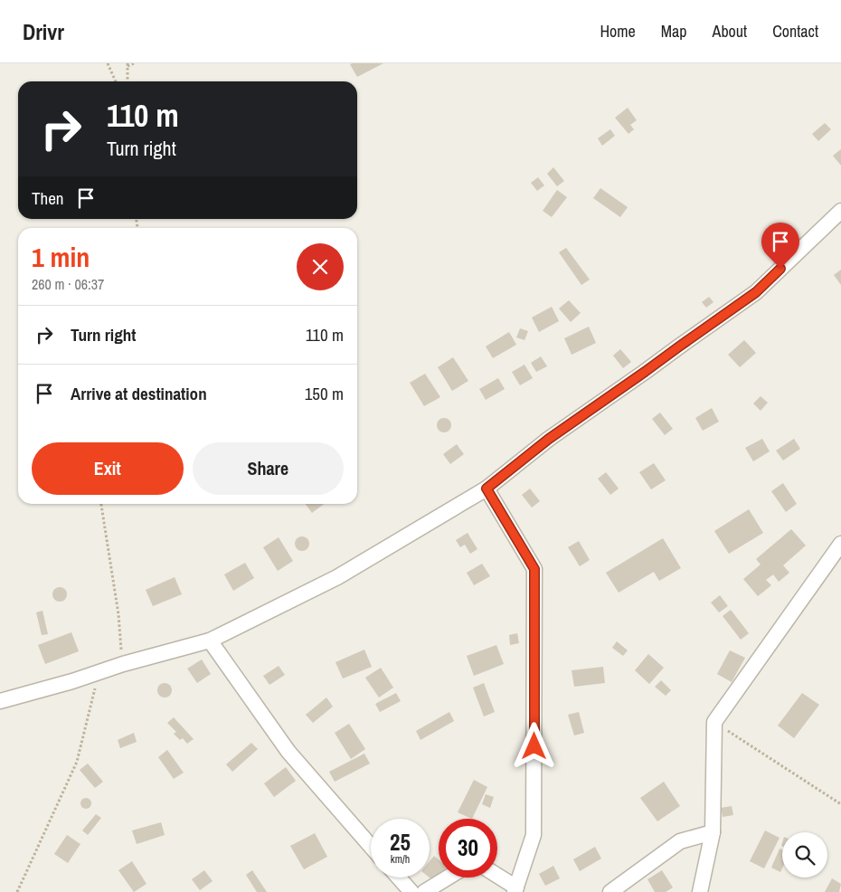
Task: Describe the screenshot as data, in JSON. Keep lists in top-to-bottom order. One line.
{"page":{"header":"Drivr","nav":["Home","Map","About","Contact"],"turn":["110 m","Turn right"],"then":"Then","heading":["1 min","260 m · 06:37"],"list":[{"name":"Turn right","value":"110 m"},{"name":"Arrive at destination","value":"150 m"}],"buttons":["Exit","Share"],"speed":"25 km/h","limit":"30"}}
